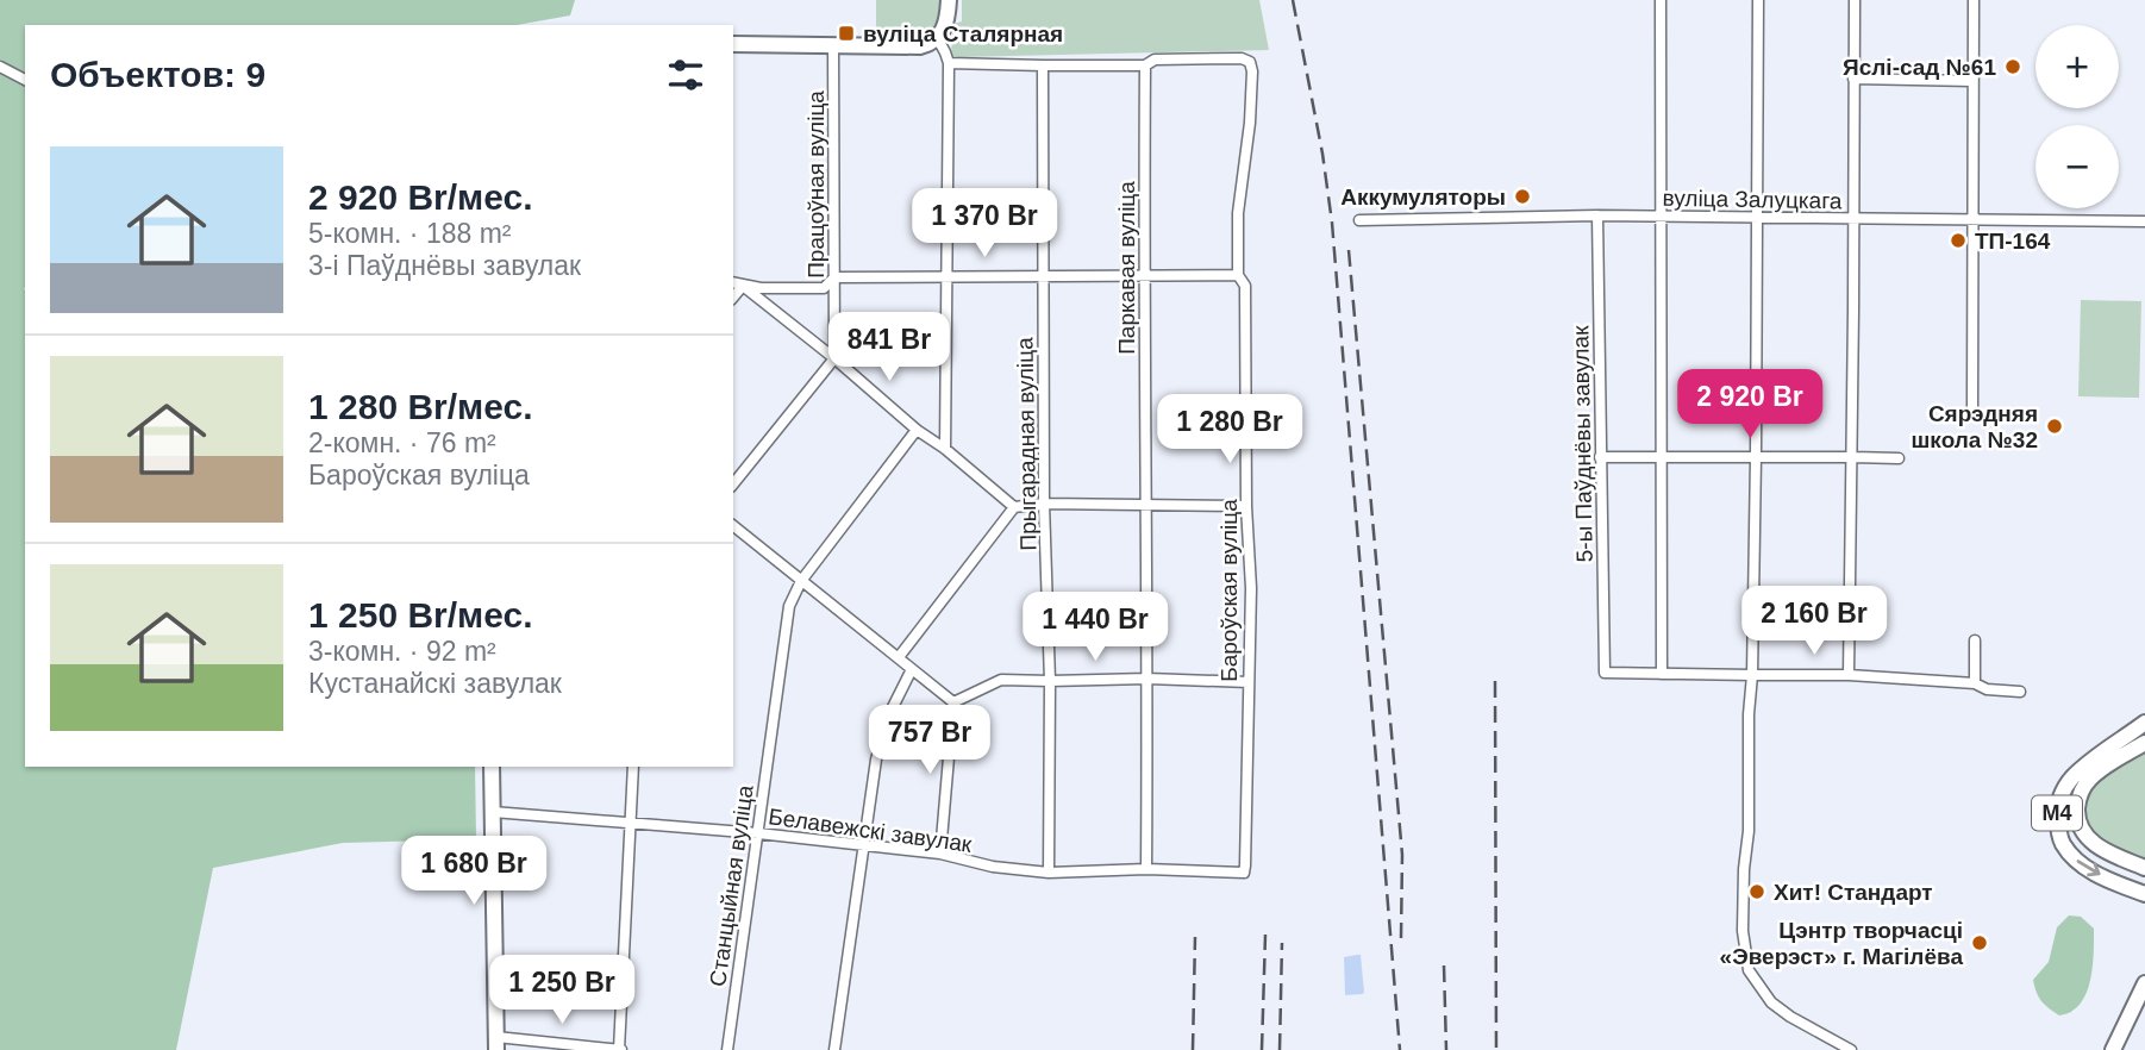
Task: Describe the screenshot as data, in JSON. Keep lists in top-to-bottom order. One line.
{"streets":{"main road":["М4"],"street":["Працоўная вуліца","вуліца Залуцкага","Паркавая вуліца","Прыгарадная вуліца","5-ы Паўднёвы завулак","Бароўская вуліца","Белавежскі завулак","Станцыйная вуліца"]},"crossings":[["вуліца Залуцкага","5-ы Паўднёвы завулак"],["Паркавая вуліца","Бароўская вуліца"],["Паркавая вуліца","Белавежскі завулак"],["Прыгарадная вуліца","Белавежскі завулак"],["Бароўская вуліца","Белавежскі завулак"],["Белавежскі завулак","Станцыйная вуліца"]],"places":{"transit":["вуліца Сталярная"],"other":["Яслі-сад №61","Аккумуляторы","ТП-164","Сярэдняя школа №32","Хит! Стандарт","Цэнтр творчасці «Эверэст» г. Магілёва"]},"page":{"map_buttons":["+","−"],"heading":"Объектов: 9","list":[{"name":"2 920 Br/мес.","note":"5-комн. · 188 m² · 3-і Паўднёвы завулак"},{"name":"1 280 Br/мес.","note":"2-комн. · 76 m² · Бароўская вуліца"},{"name":"1 250 Br/мес.","note":"3-комн. · 92 m² · Кустанайскі завулак"}],"price":["1 370 Br","841 Br","2 920 Br","1 280 Br","2 160 Br","1 440 Br","757 Br","1 680 Br","1 250 Br"]}}
